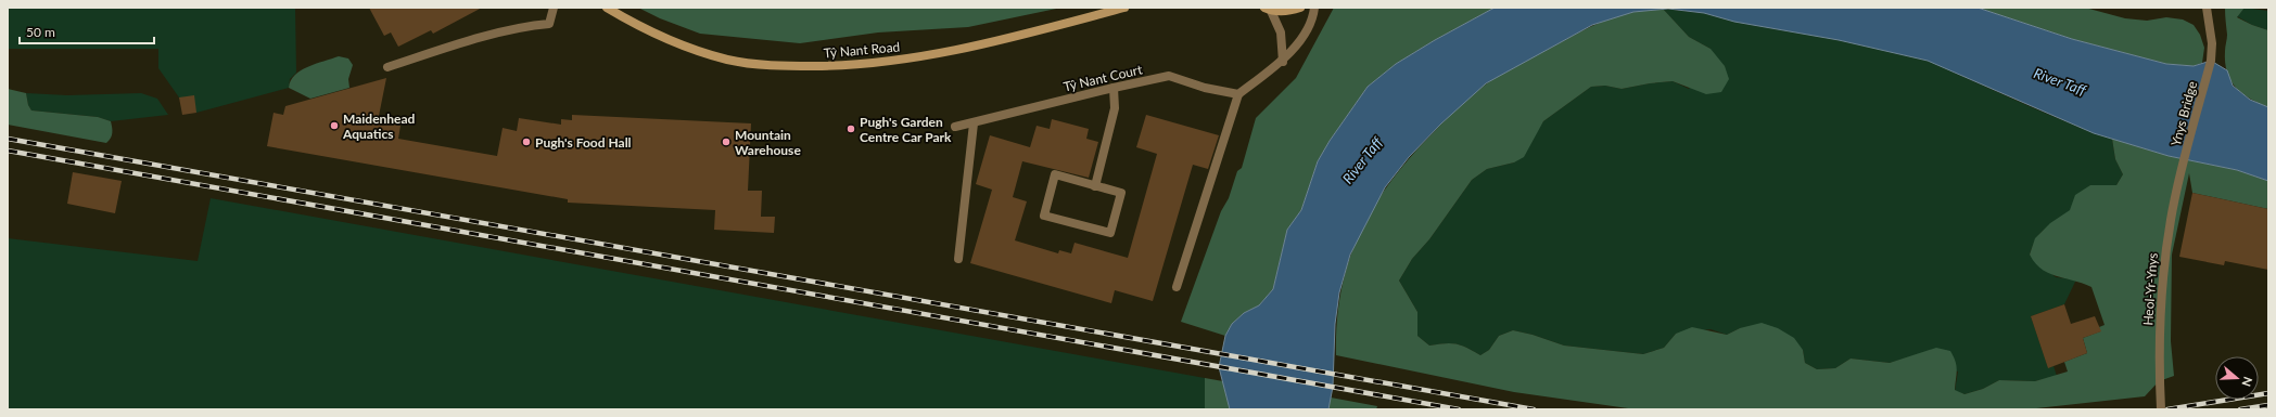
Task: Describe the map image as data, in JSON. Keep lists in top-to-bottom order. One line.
{"streets":{"main road":["Tŷ Nant Road"],"lane":["Tŷ Nant Court","Ynys Bridge","Heol-Yr-Ynys"]},"crossings":[["Ynys Bridge","Heol-Yr-Ynys"]],"water":["River Taff"],"places":["Maidenhead Aquatics","Pugh's Garden Centre Car Park","Pugh's Food Hall","Mountain Warehouse"],"scale_bar":"50 m","north":"right"}
